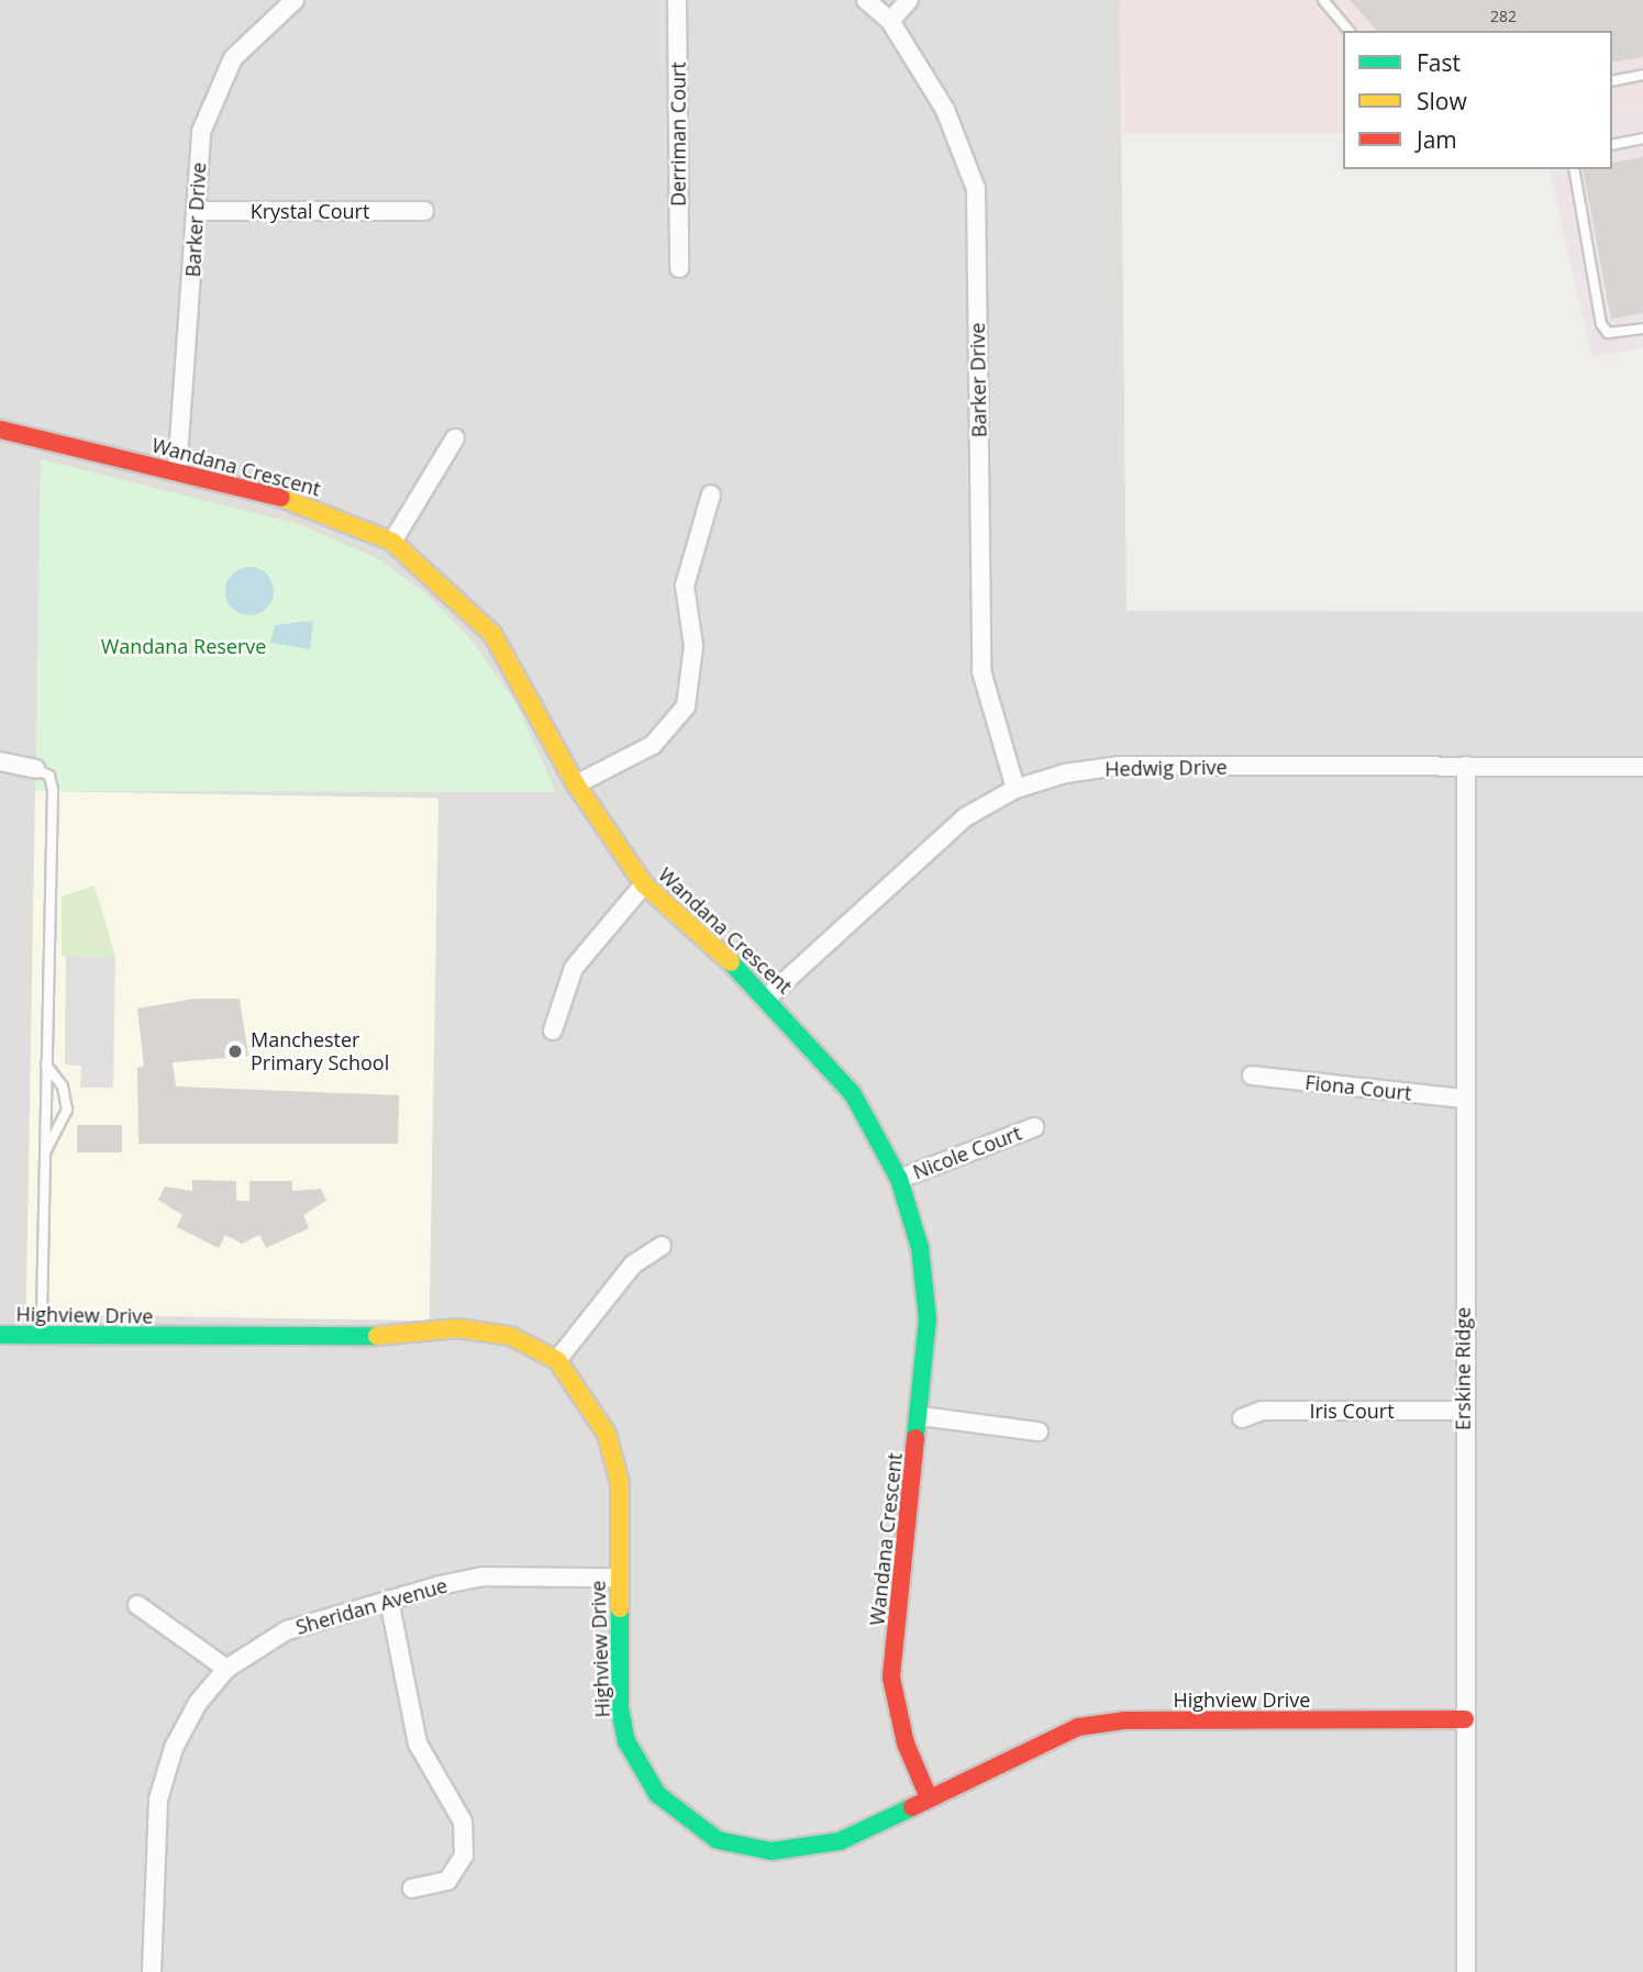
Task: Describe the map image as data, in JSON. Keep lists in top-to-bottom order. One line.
{"streets":{"street":["Derriman Court","Krystal Court","Barker Drive","Wandana Crescent","Hedwig Drive","Fiona Court","Nicole Court","Highview Drive","Erskine Ridge","Iris Court","Sheridan Avenue"]},"crossings":[["Krystal Court","Barker Drive"],["Barker Drive","Wandana Crescent"],["Barker Drive","Hedwig Drive"],["Wandana Crescent","Hedwig Drive"],["Wandana Crescent","Nicole Court"],["Wandana Crescent","Highview Drive"],["Hedwig Drive","Erskine Ridge"],["Fiona Court","Erskine Ridge"],["Highview Drive","Erskine Ridge"],["Highview Drive","Sheridan Avenue"],["Erskine Ridge","Iris Court"]],"parks":["Wandana Reserve"],"places":["Manchester Primary School"],"house_numbers":["282"],"legend":["Fast","Slow","Jam"]}
